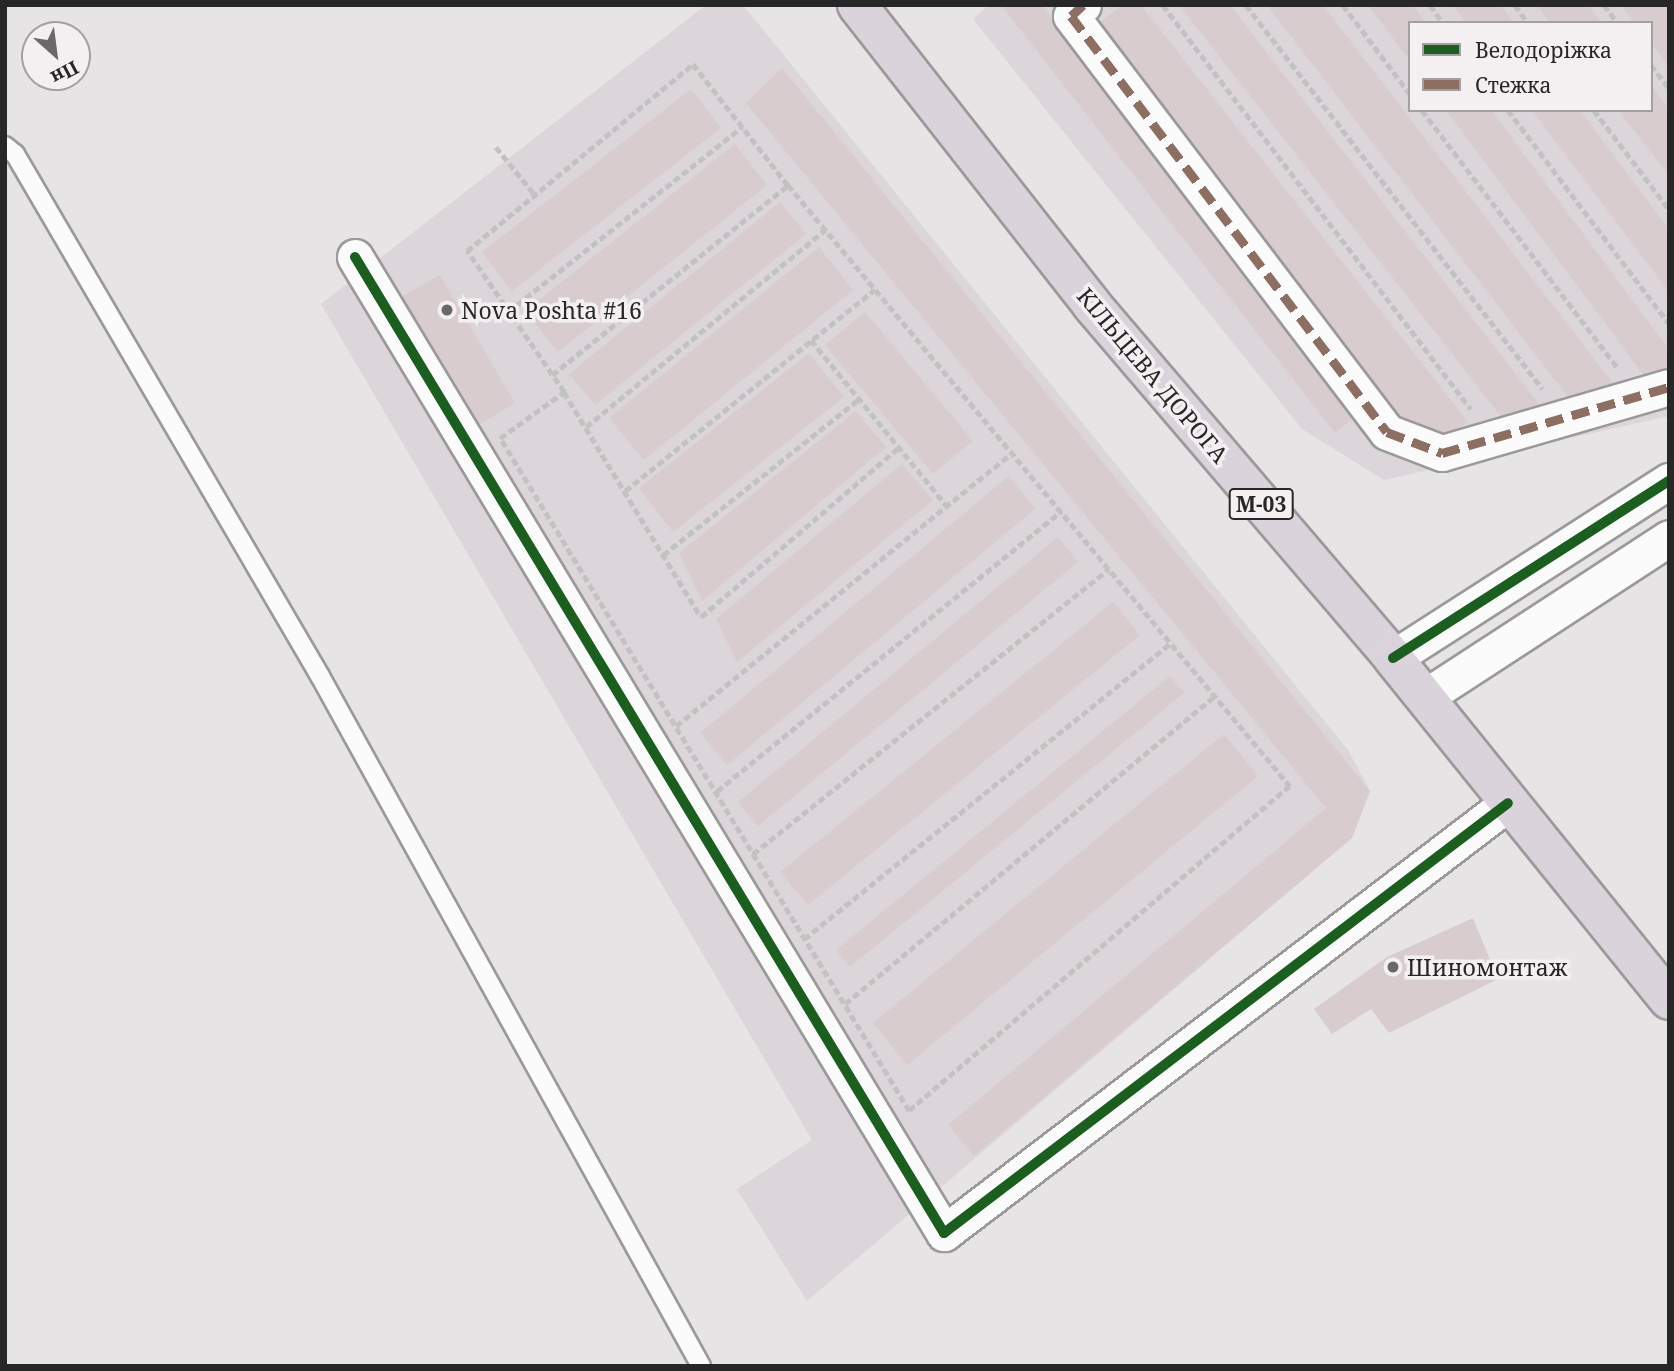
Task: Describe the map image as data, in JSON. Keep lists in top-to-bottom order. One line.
{"streets":{"highway":["КІЛЬЦЕВА ДОРОГА","М-03"]},"places":["Nova Poshta #16","Шиномонтаж"],"legend":["Велодоріжка","Стежка"],"north":"bottom right"}
